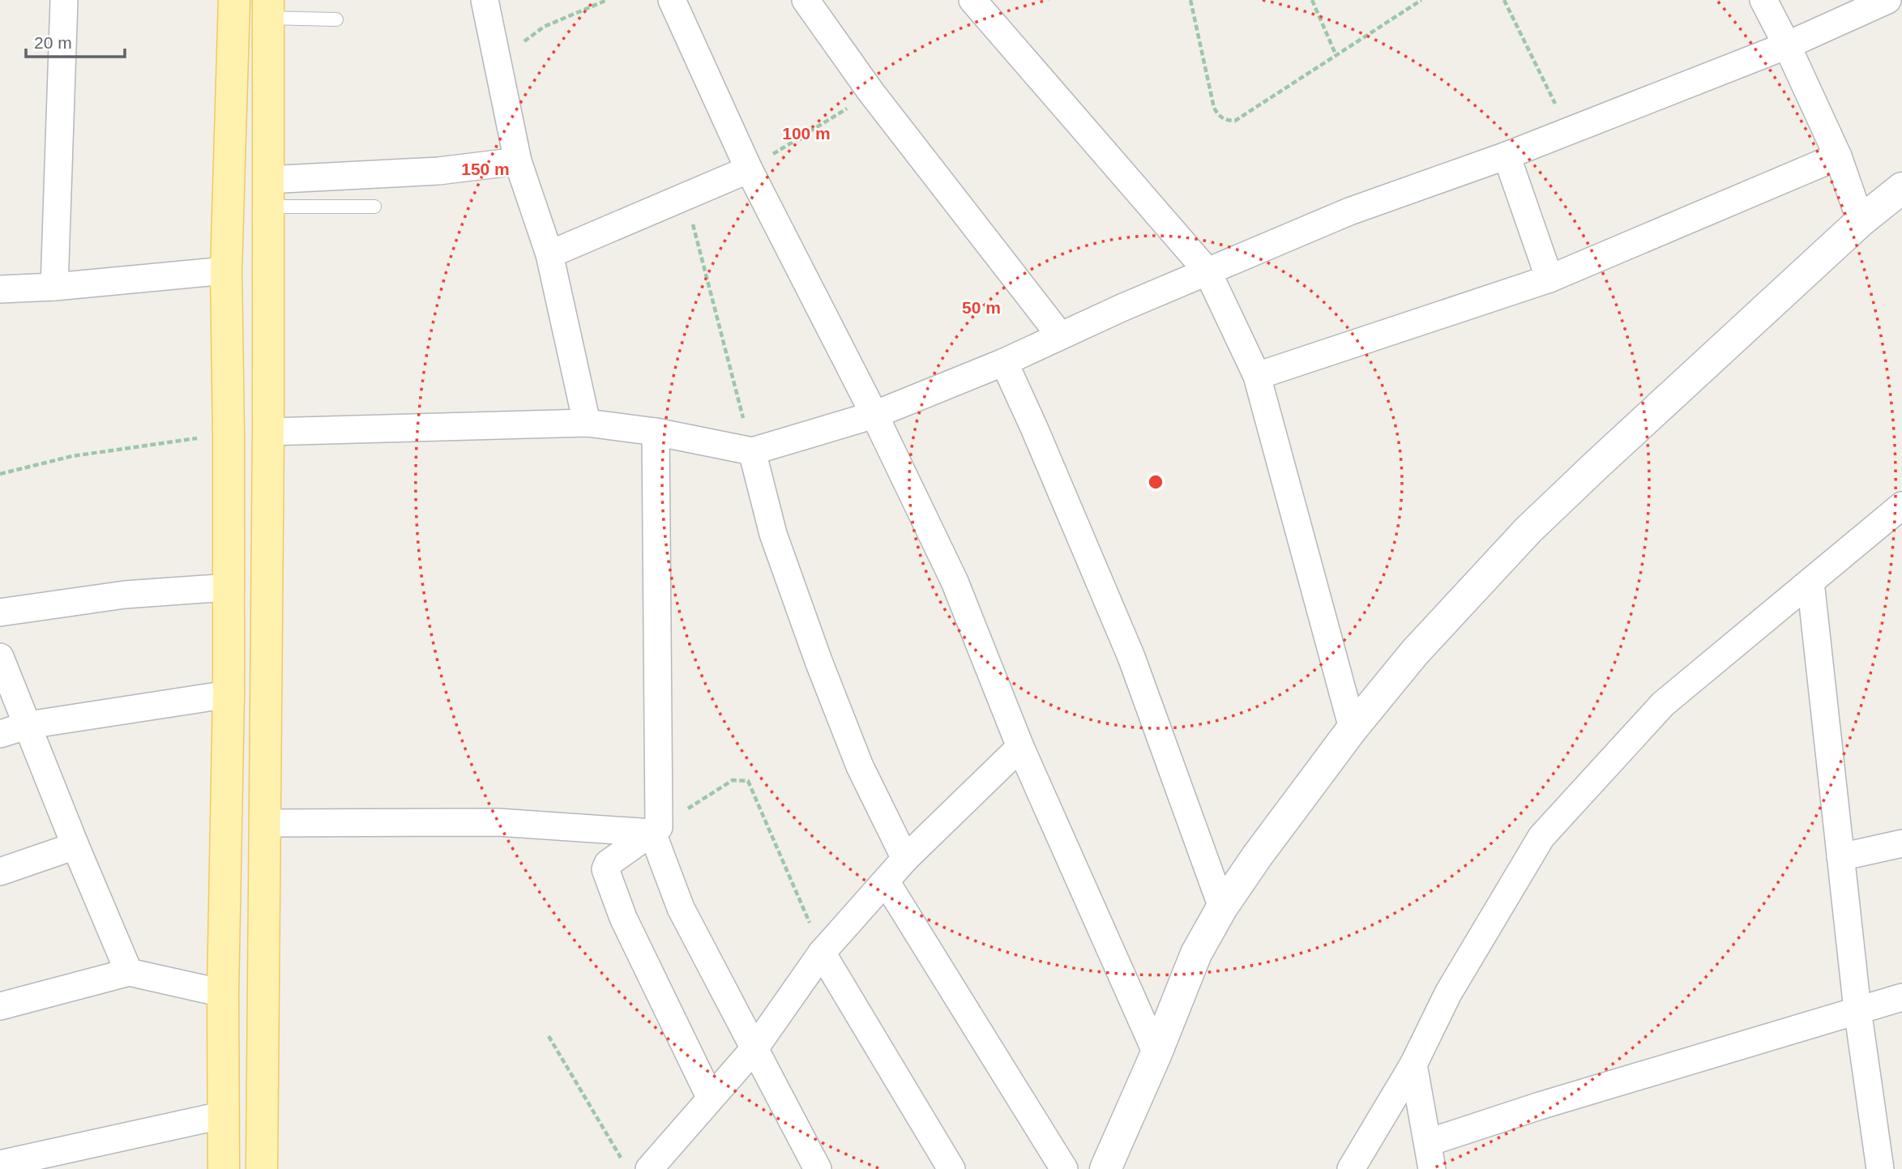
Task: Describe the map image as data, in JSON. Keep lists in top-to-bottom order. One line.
{"scale_bar":"20 m","rings":["100 m","150 m","50 m"]}
